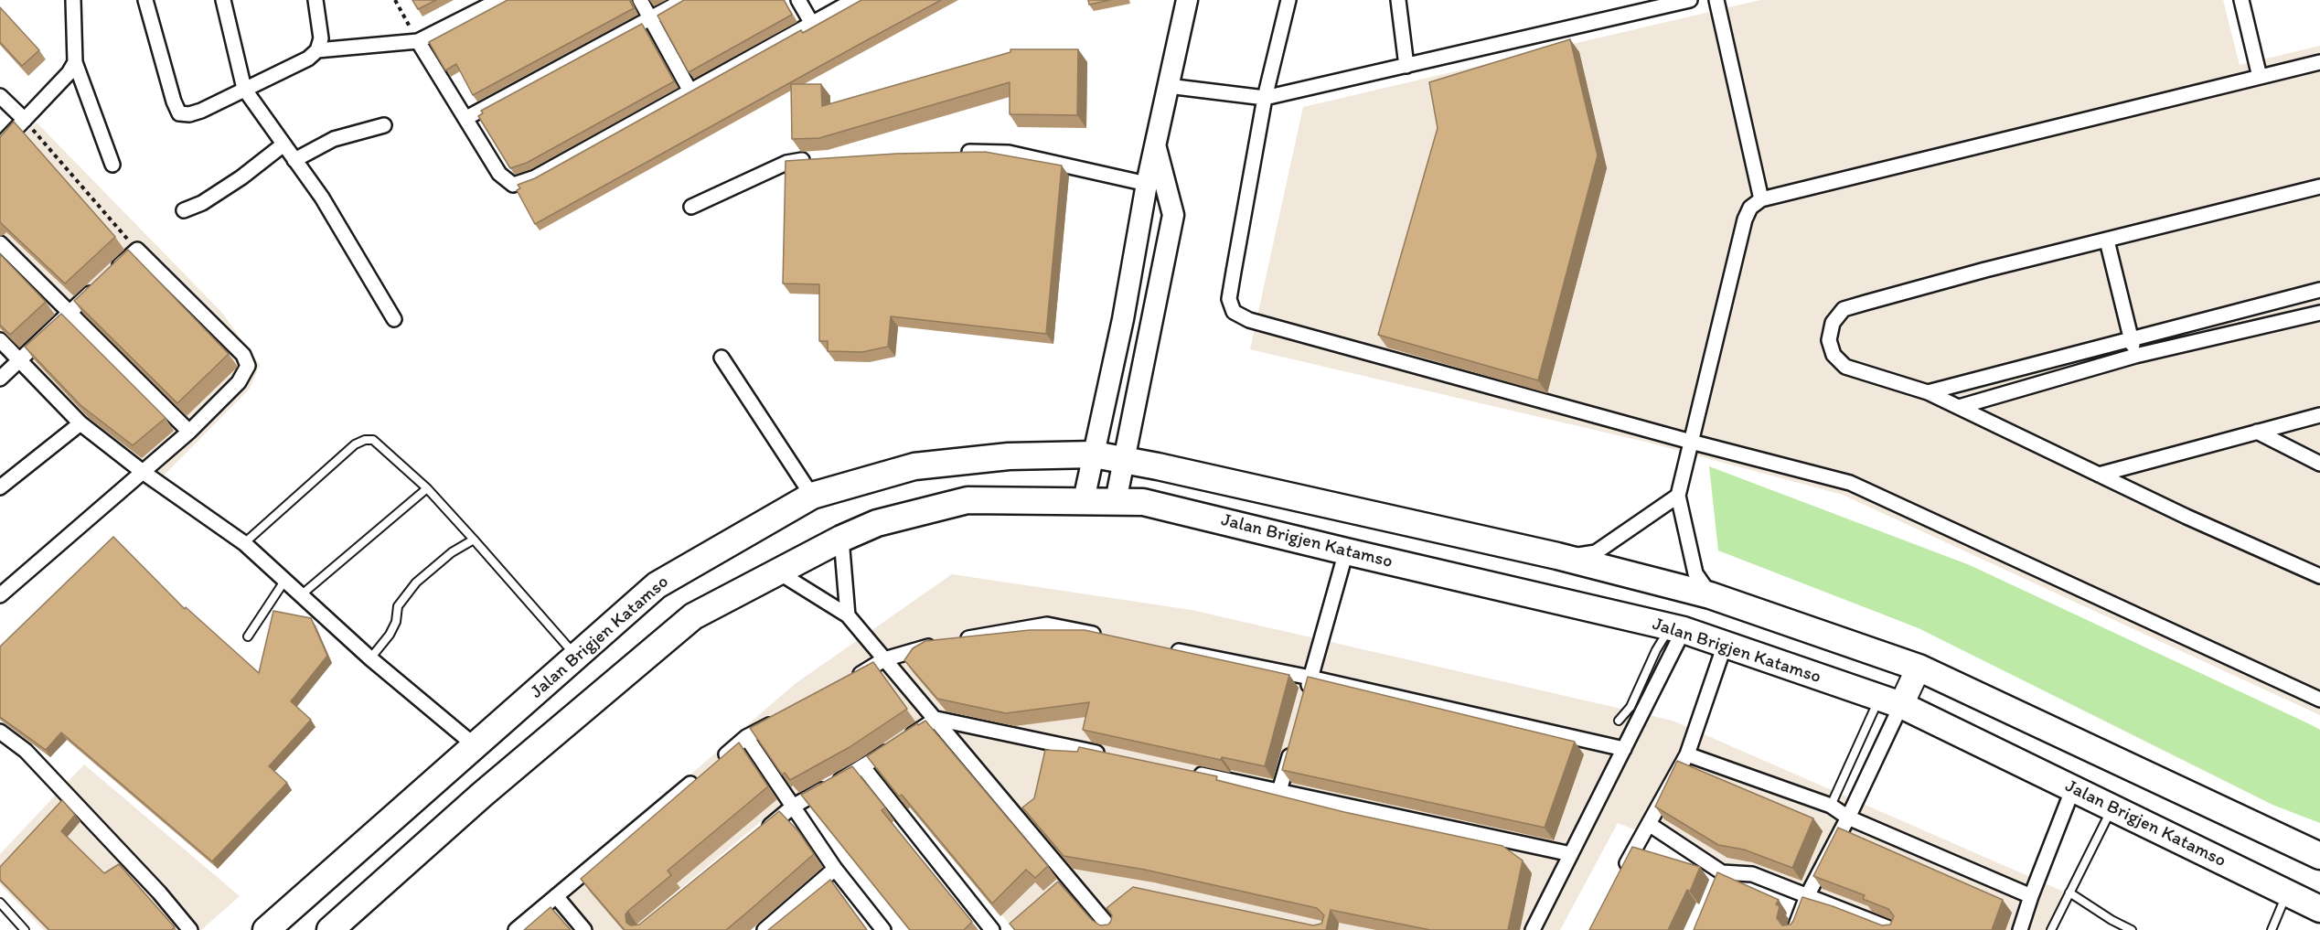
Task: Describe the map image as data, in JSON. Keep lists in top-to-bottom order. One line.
{"streets":{"highway":["Jalan Brigjen Katamso"]}}
